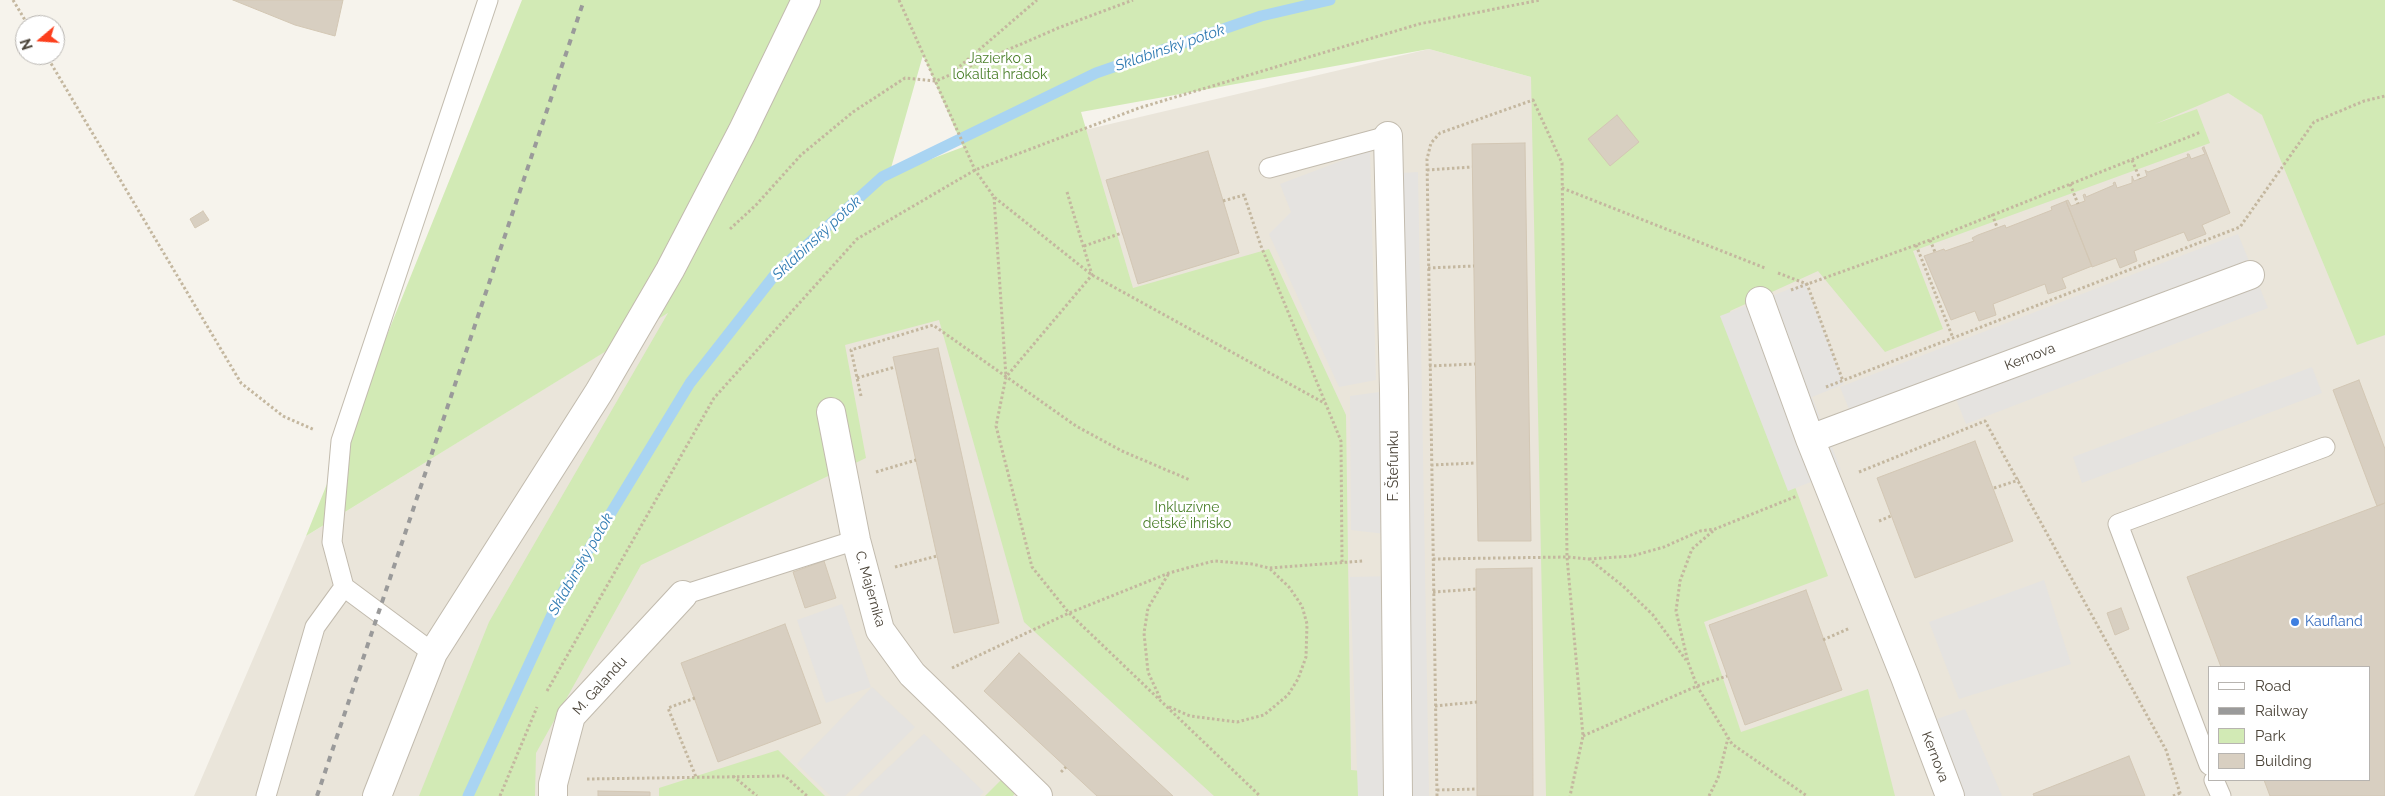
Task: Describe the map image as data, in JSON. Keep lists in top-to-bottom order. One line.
{"streets":{"street":["Kernova","F. Štefunku","C. Majerníka","M. Galandu"]},"water":["Sklabinský potok"],"parks":["Jazierko a lokalita hrádok","Inkluzívne detské ihrisko"],"places":["Kaufland"],"legend":["Road","Railway","Park","Building"],"north":"left"}
